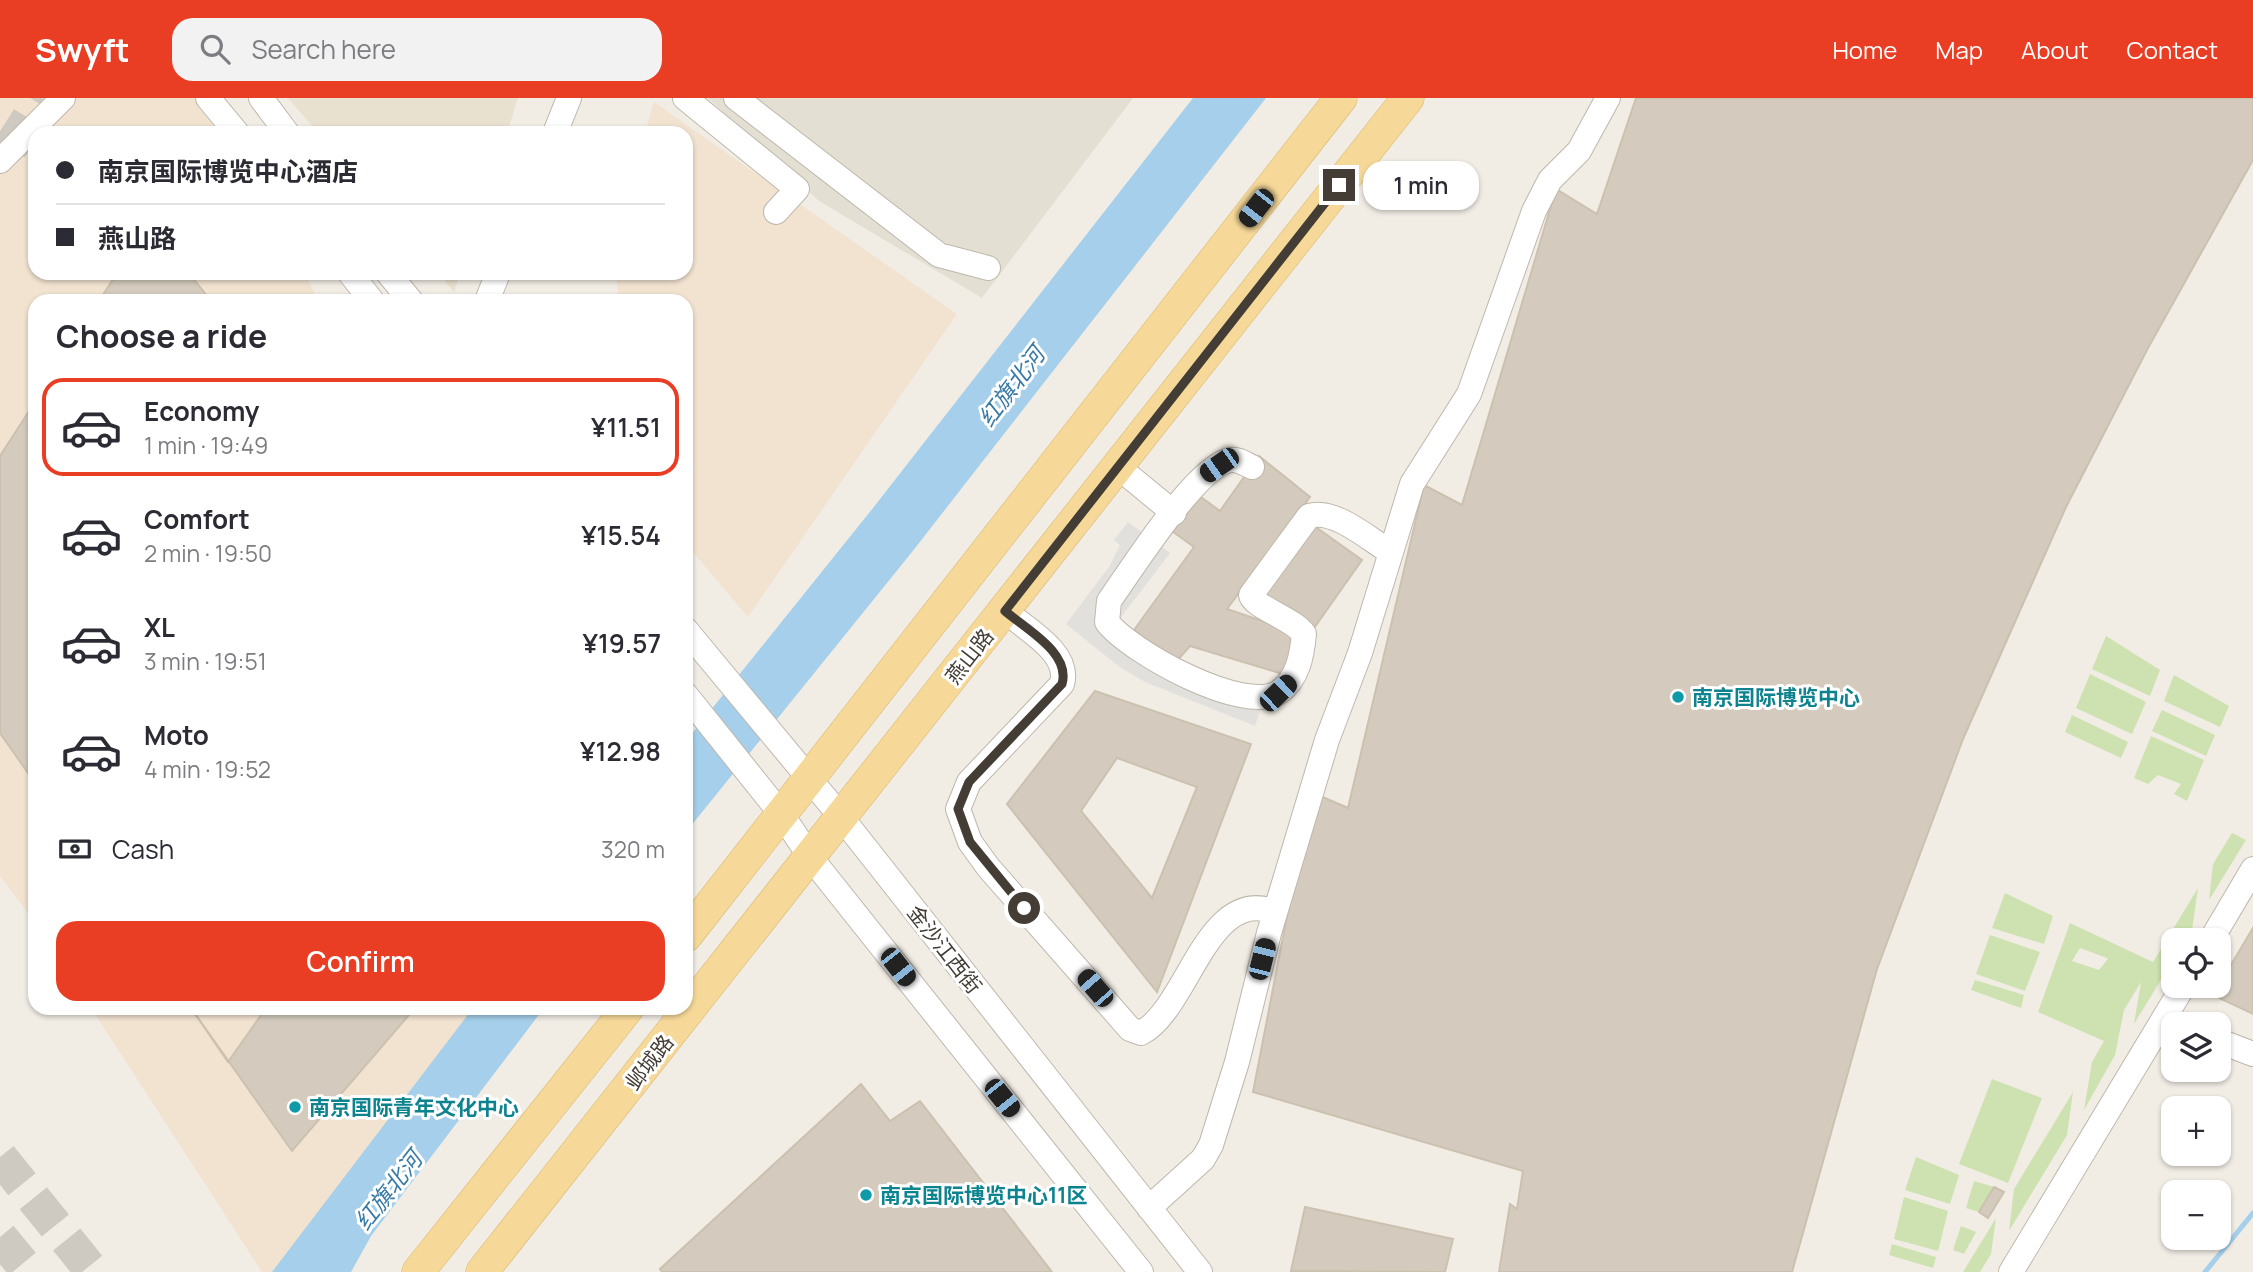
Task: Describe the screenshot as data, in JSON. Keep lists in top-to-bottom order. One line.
{"streets":{"main road":["燕山路","邺城路"],"street":["金沙江西街"]},"crossings":[["燕山路","金沙江西街"],["燕山路","邺城路"],["金沙江西街","邺城路"]],"water":["红旗北河"],"places":["南京国际博览中心","南京国际青年文化中心","南京国际博览中心11区"],"page":{"header":"Swyft","search":"Search here","nav":["Home","Map","About","Contact"],"banner":["南京国际博览中心酒店","燕山路"],"bubble":"1 min","heading":"Choose a ride","list":[{"name":"Economy","note":"1 min · 19:49","value":"¥11.51"},{"name":"Comfort","note":"2 min · 19:50","value":"¥15.54"},{"name":"XL","note":"3 min · 19:51","value":"¥19.57"},{"name":"Moto","note":"4 min · 19:52","value":"¥12.98"}],"pay":["Cash","320 m"],"buttons":"Confirm","map_buttons":["+","−"]}}
